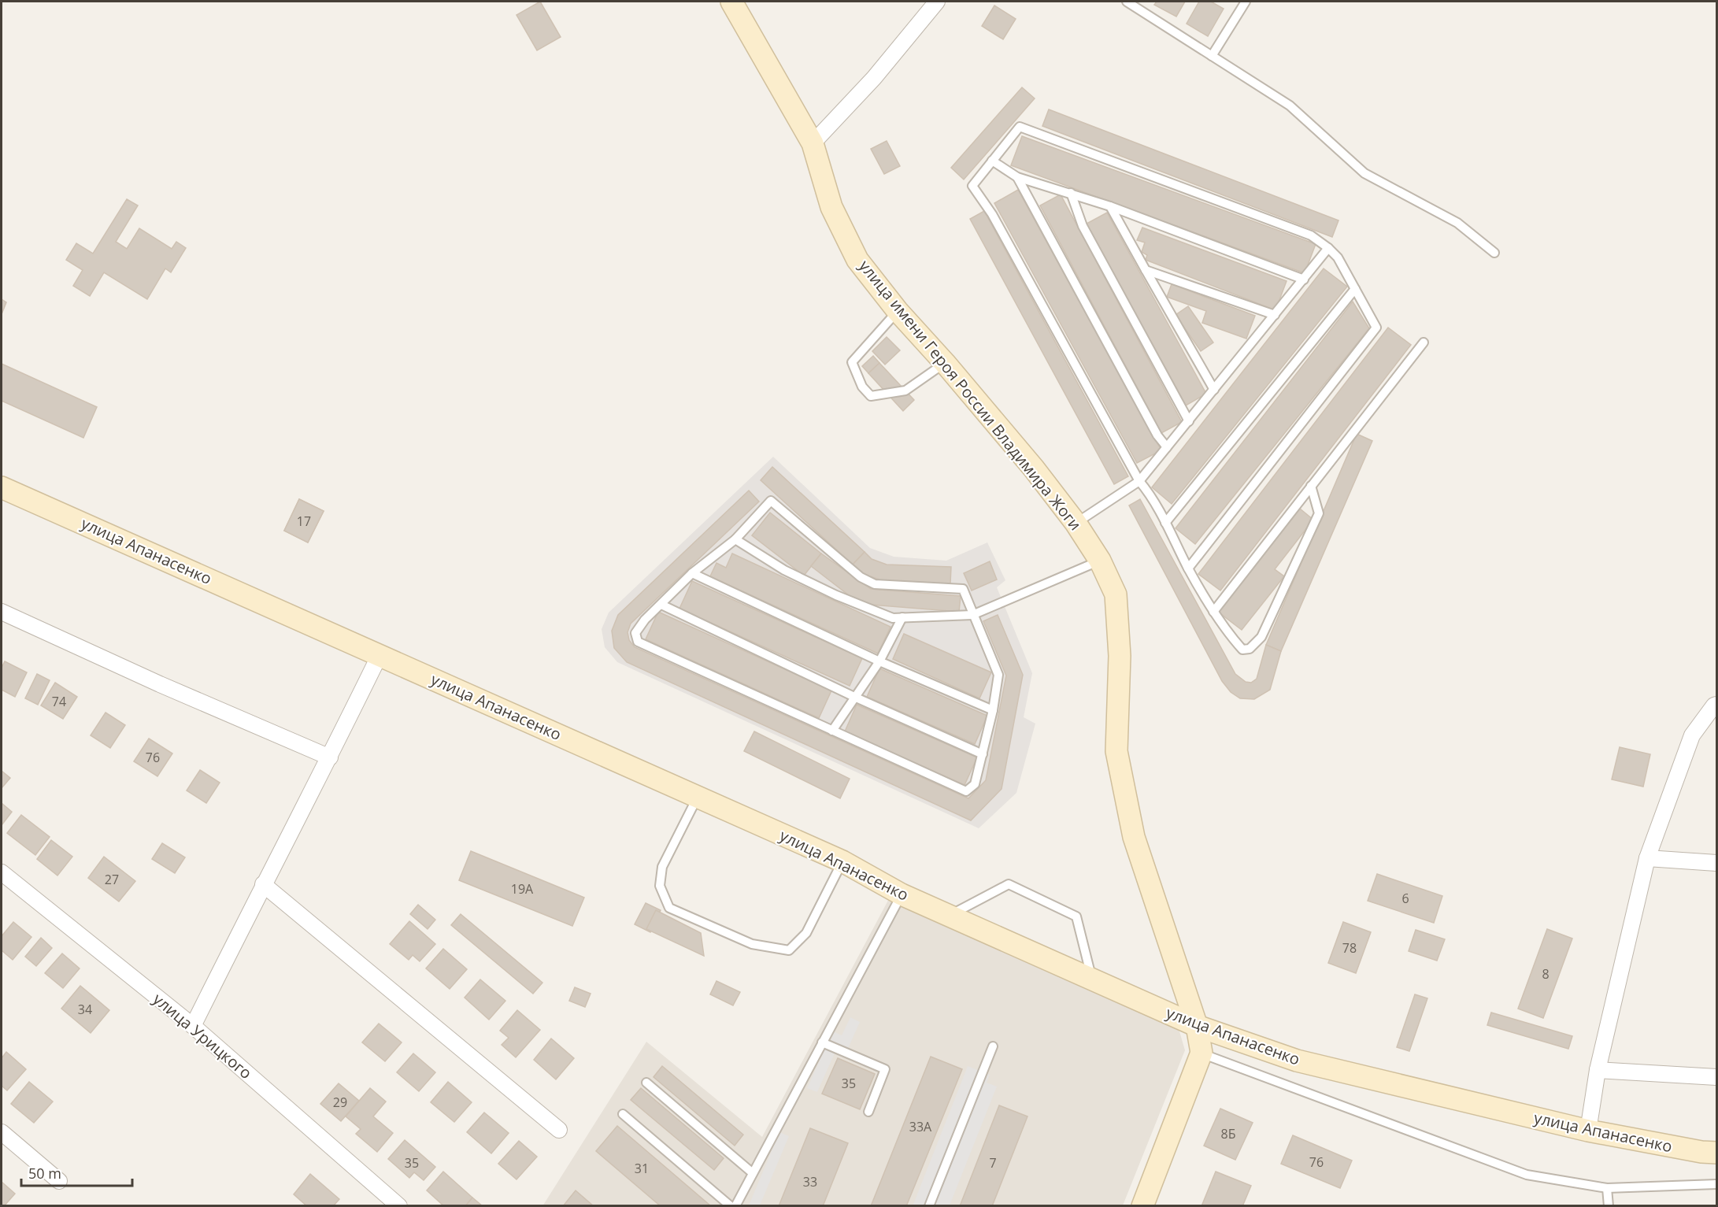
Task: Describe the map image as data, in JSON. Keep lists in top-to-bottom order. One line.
{"streets":{"main road":["улица имени Героя России Владимира Жоги","улица Апанасенко"],"street":["улица Урицкого"]},"crossings":[["улица имени Героя России Владимира Жоги","улица Апанасенко"]],"house_numbers":["17","74","76","27","19А","6","78","8","34","35","29","33А","8Б","76","35","7","31","33"],"scale_bar":"50 m"}
